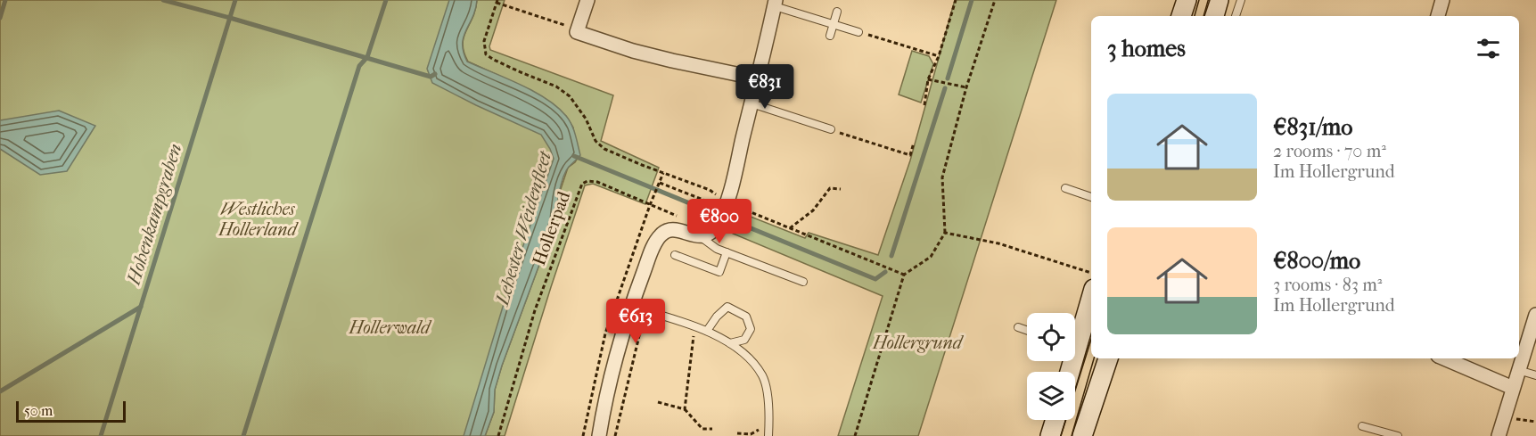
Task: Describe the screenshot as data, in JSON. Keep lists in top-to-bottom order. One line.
{"streets":{"path":["Hollerpad"]},"water":["Hohenkampgraben","Lehester Weidenfleet"],"parks":["Westliches Hollerland","Hollerwald","Hollergrund"],"scale_bar":"50 m","page":{"heading":"3 homes","price":["€831","€800","€613"],"list":[{"name":"€831/mo","note":"2 rooms · 70 m² · Im Hollergrund"},{"name":"€800/mo","note":"3 rooms · 83 m² · Im Hollergrund"}],"scale":"50 m"}}
